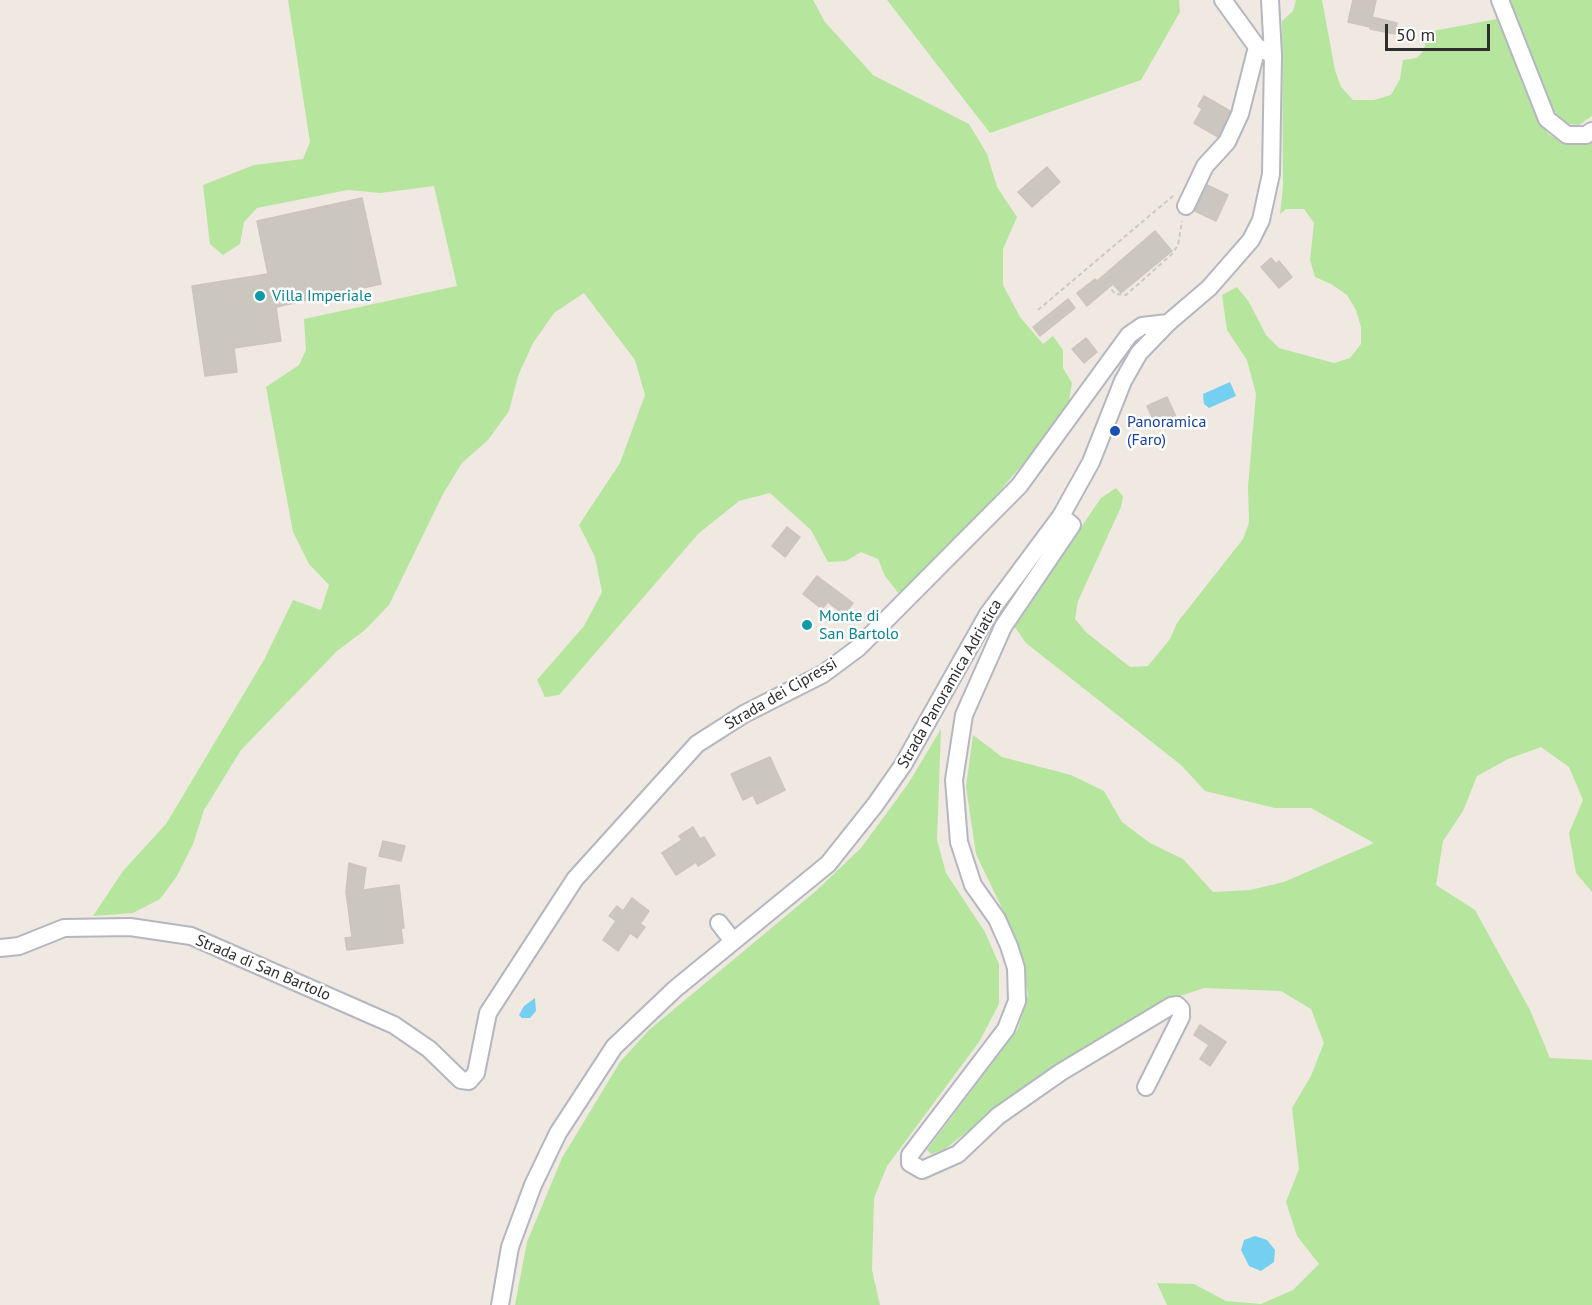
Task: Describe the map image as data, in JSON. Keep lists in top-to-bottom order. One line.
{"streets":{"street":["Strada Panoramica Adriatica","Strada dei Cipressi","Strada di San Bartolo"]},"crossings":[["Strada Panoramica Adriatica","Strada dei Cipressi"],["Strada dei Cipressi","Strada di San Bartolo"]],"places":["Villa Imperiale","Panoramica (Faro)","Monte di San Bartolo"],"scale_bar":"50 m"}
